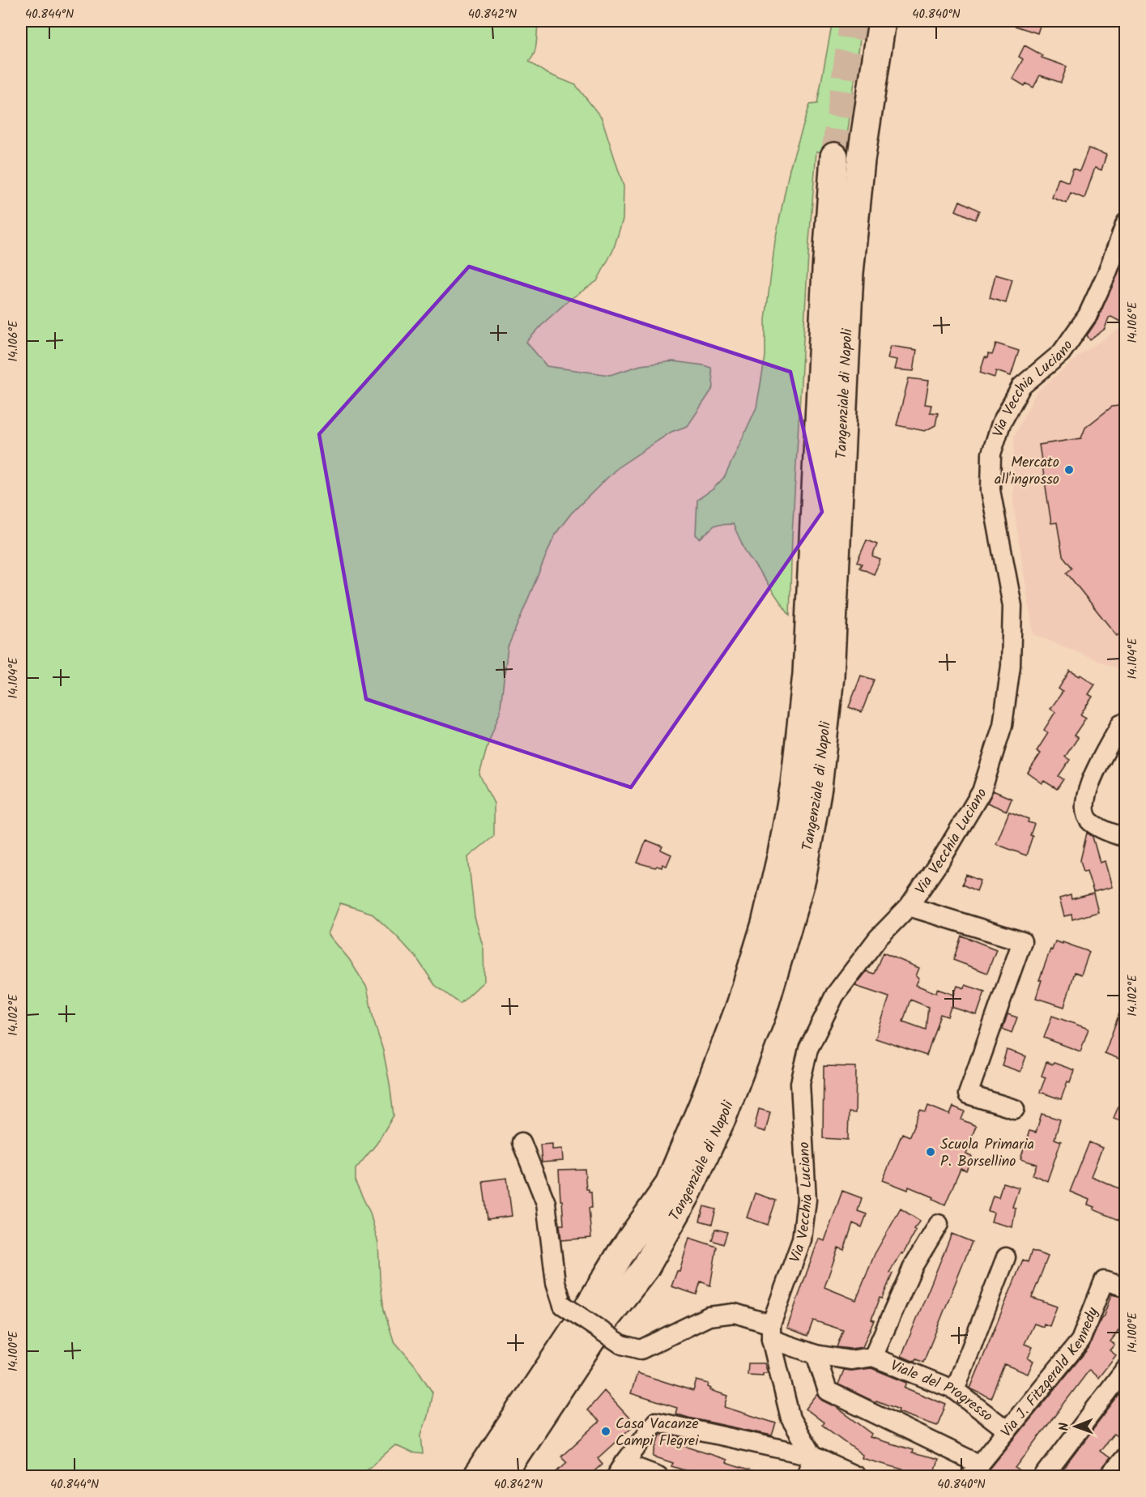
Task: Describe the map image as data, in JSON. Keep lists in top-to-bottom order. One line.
{"streets":{"highway":["Tangenziale di Napoli"],"street":["Via Vecchia Luciano","Via J. Fitzgerald Kennedy","Viale del Progresso"]},"crossings":[["Via Vecchia Luciano","Viale del Progresso"],["Via J. Fitzgerald Kennedy","Viale del Progresso"]],"places":["Mercato all'ingrosso","Scuola Primaria P. Borsellino","Casa Vacanze Campi Flegrei"],"north":"left","coordinates":["40.844°N","40.842°N","40.840°N","14.106°E","14.104°E","14.102°E","14.100°E"]}
